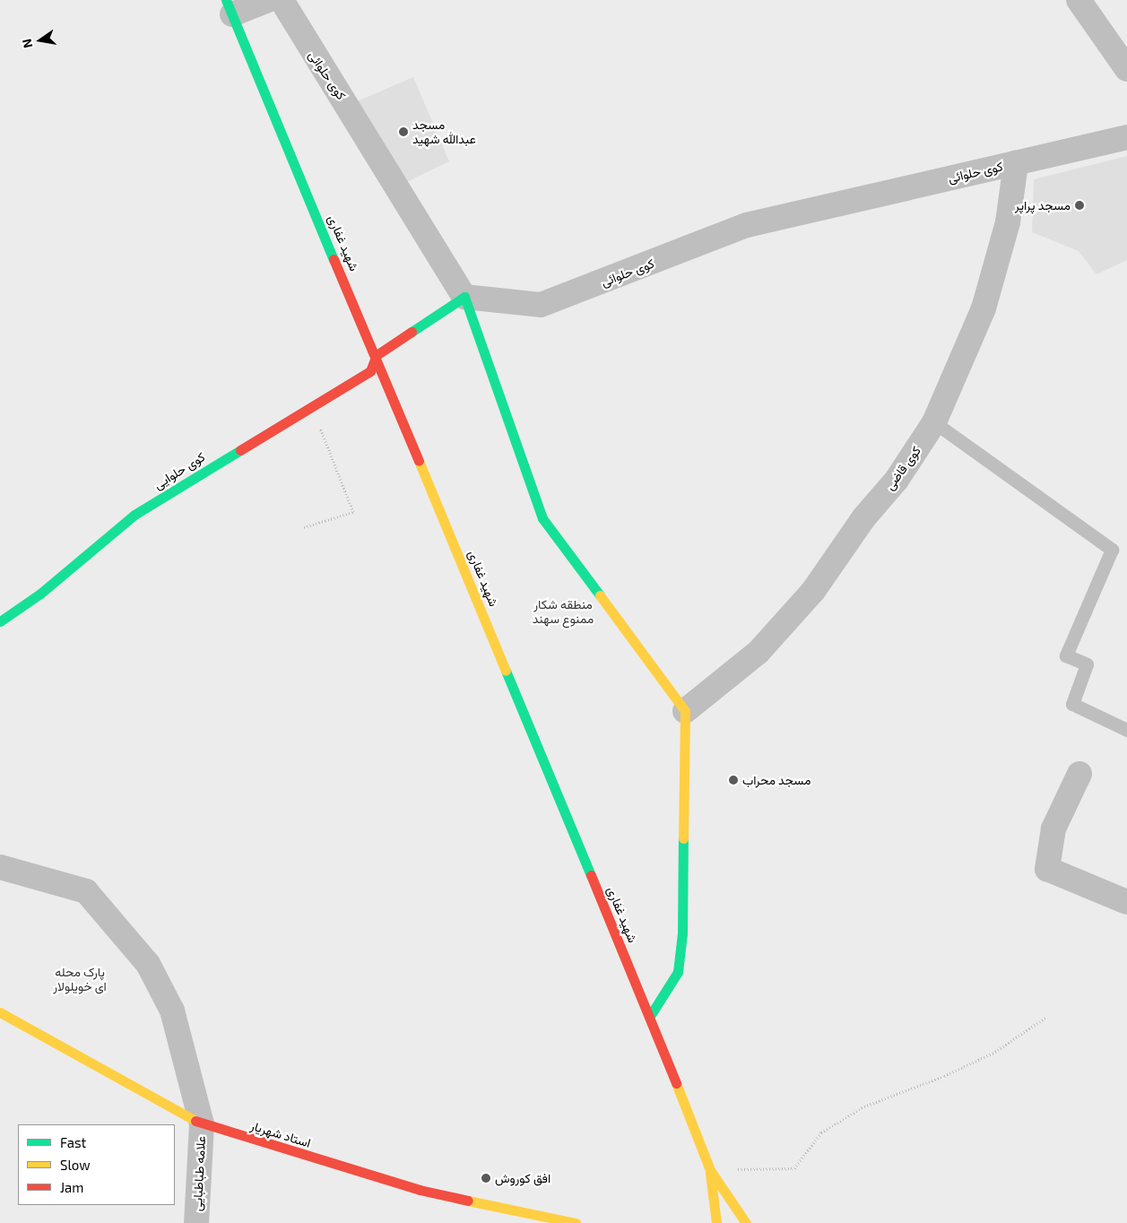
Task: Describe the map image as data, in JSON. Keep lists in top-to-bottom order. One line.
{"streets":{"main road":["شهید غفاری","کوی حلوایی","استاد شهریار"],"street":["کوی حلوائی","کوی قاضی","علامه طباطبایی"]},"crossings":[["کوی حلوائی","کوی قاضی"],["شهید غفاری","کوی حلوایی"],["استاد شهریار","علامه طباطبایی"]],"parks":["منطقه شکار ممنوع سهند","پارک محله ای خویلولار"],"places":["مسجد عبدالله شهید","مسجد پراپر","مسجد محراب","افق کوروش"],"legend":["Fast","Slow","Jam"],"north":"left"}
